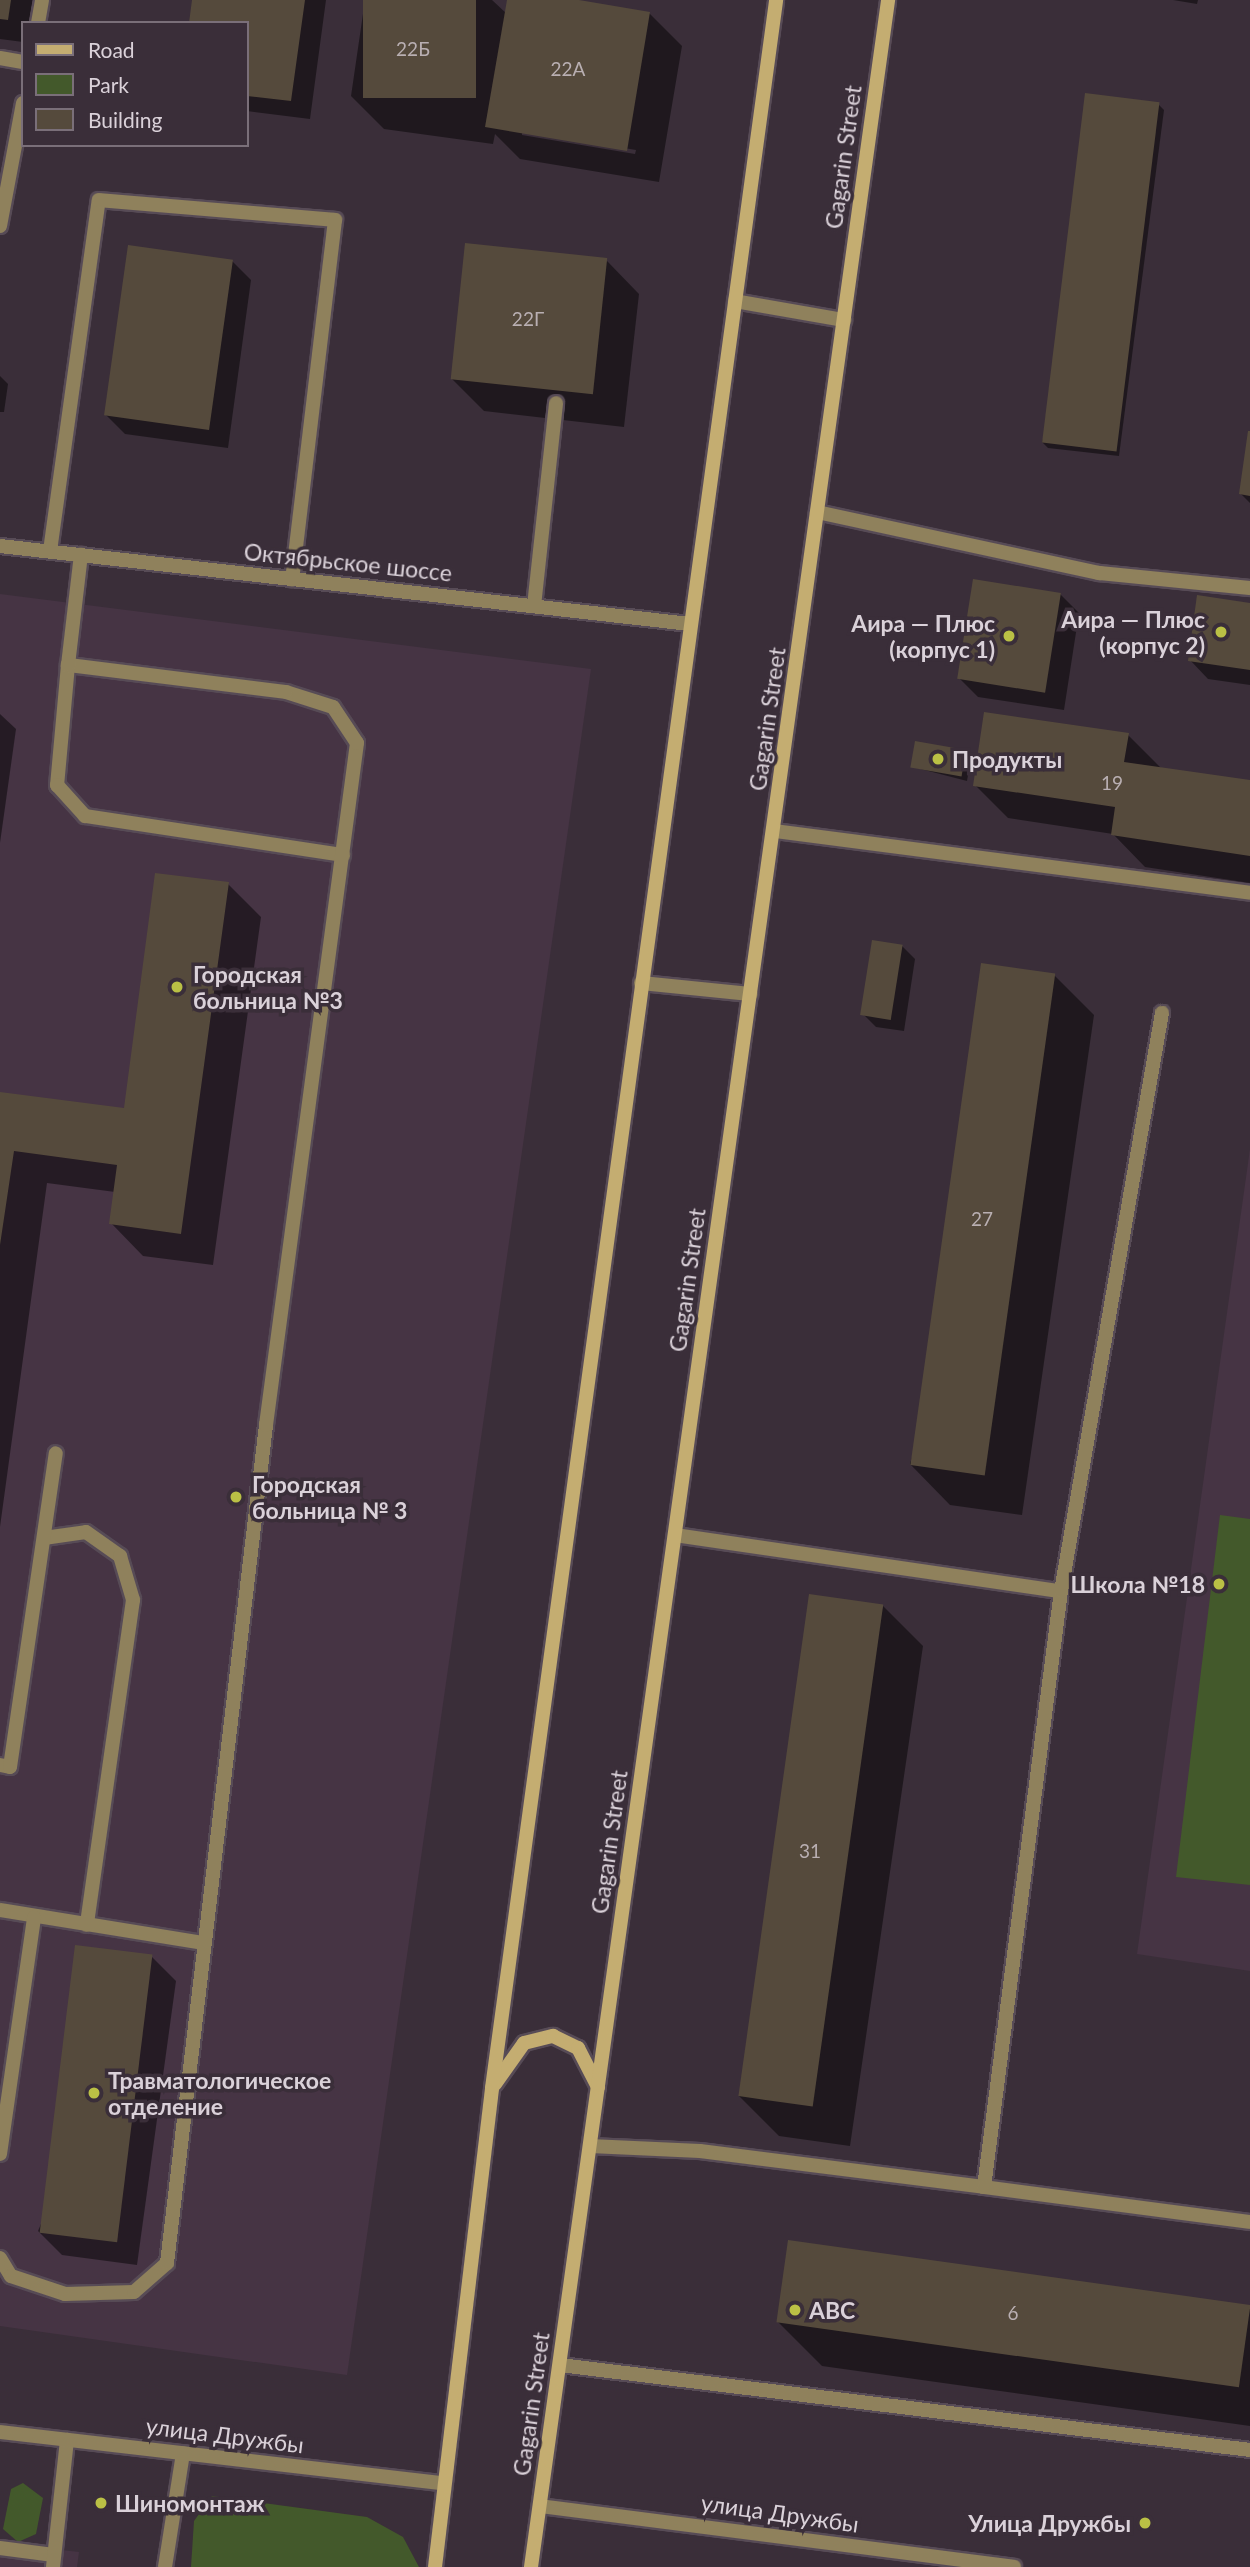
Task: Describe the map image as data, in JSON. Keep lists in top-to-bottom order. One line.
{"streets":{"street":["Gagarin Street","Октябрьское шоссе","улица Дружбы"]},"crossings":[["Gagarin Street","улица Дружбы"]],"places":["Аира — Плюс (корпус 2)","Аира — Плюс (корпус 1)","Продукты","Городская больница №3","Городская больница № 3","Школа №18","Травматологическое отделение","ABC","Шиномонтаж","Улица Дружбы"],"house_numbers":["22Б","22А","22Г","19","27","31","6"],"legend":["Road","Park","Building"]}
